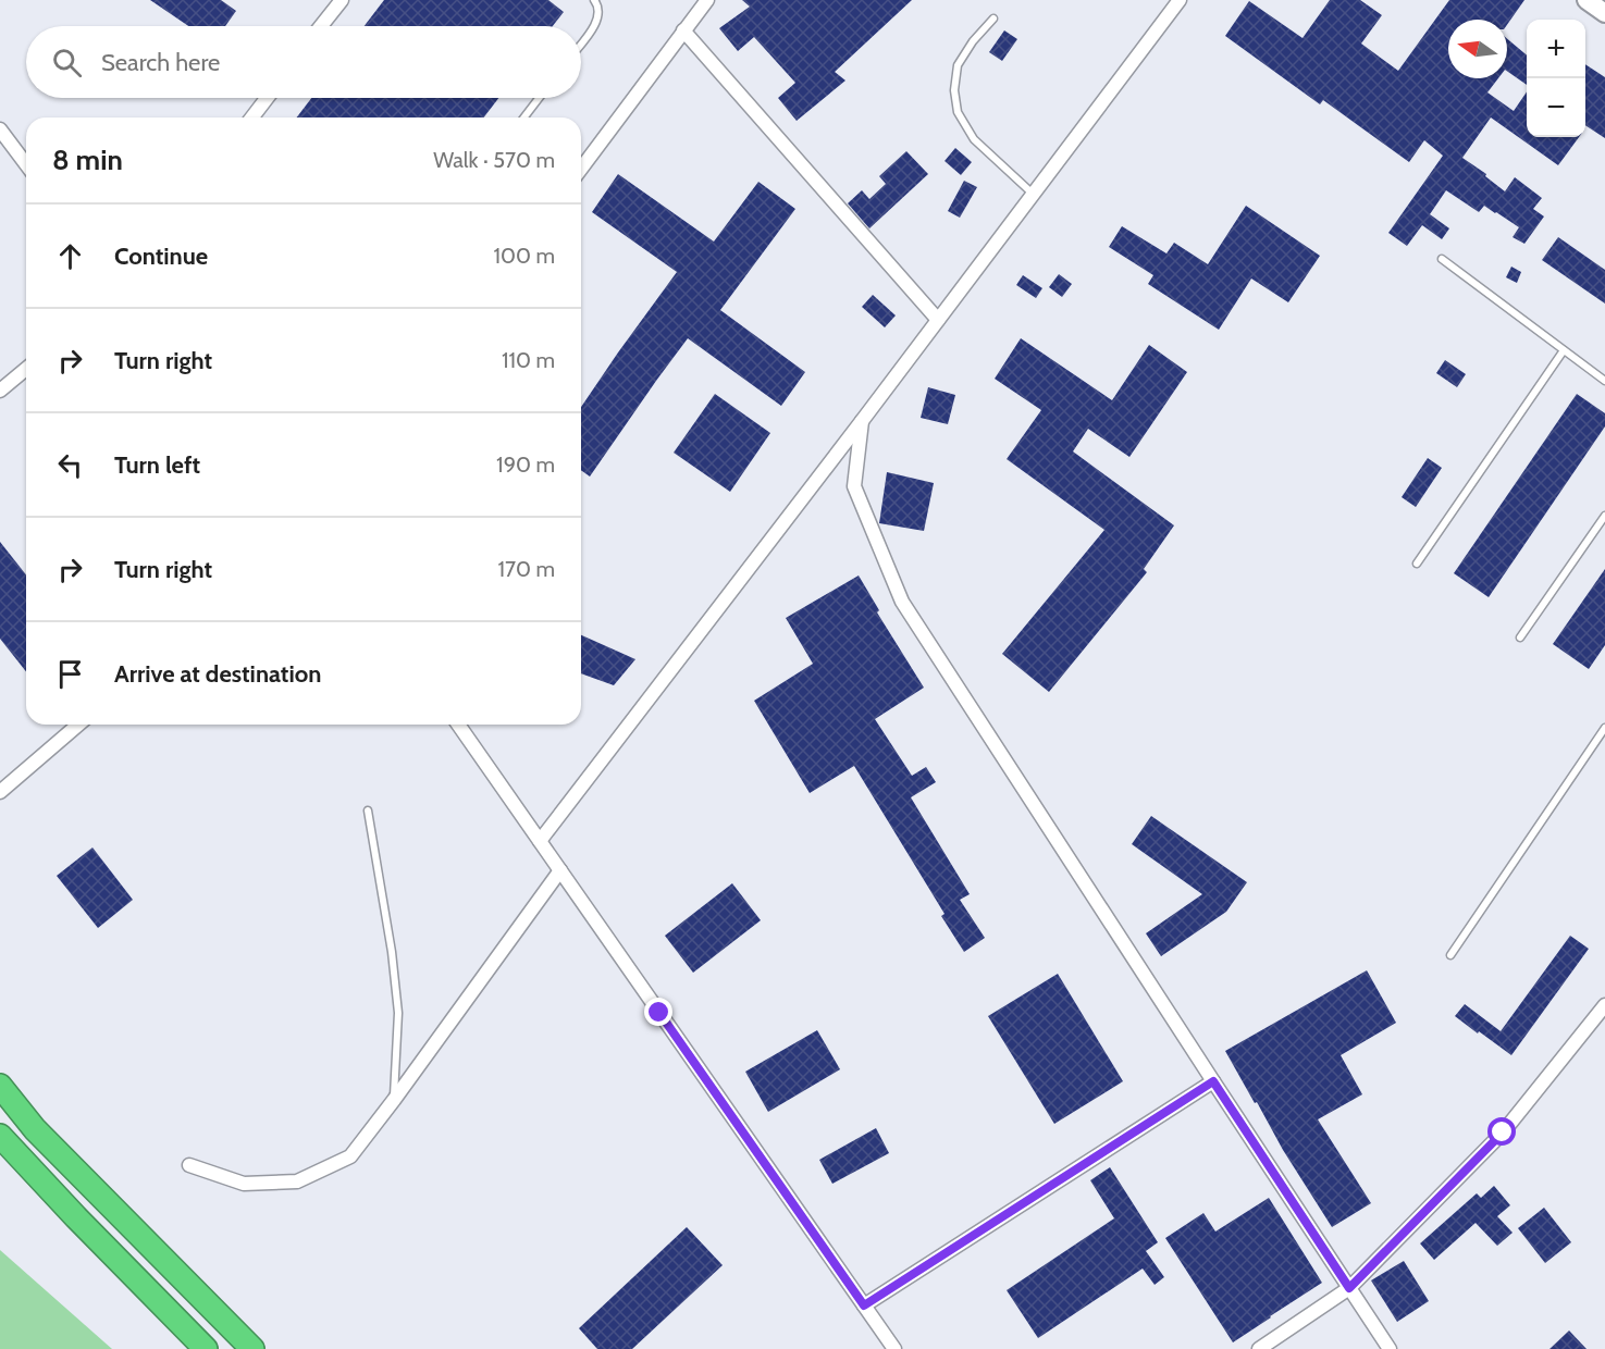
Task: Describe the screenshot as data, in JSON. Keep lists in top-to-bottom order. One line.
{"north":"left","page":{"map_buttons":["+","−"],"search":"Search here","heading":["8 min","Walk · 570 m"],"list":[["Continue","100 m"],["Turn right","110 m"],["Turn left","190 m"],["Turn right","170 m"],"Arrive at destination"]}}
